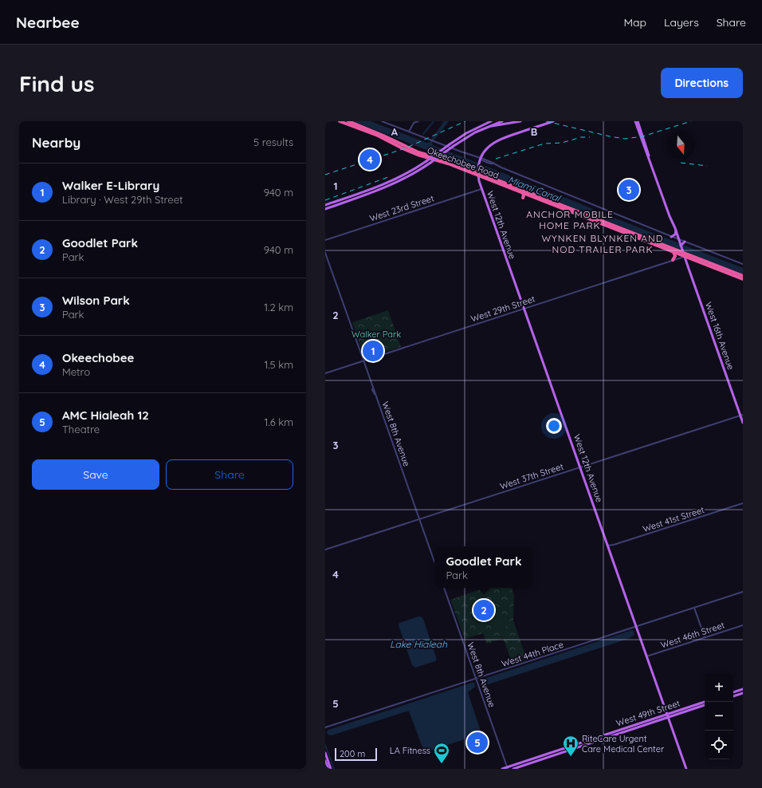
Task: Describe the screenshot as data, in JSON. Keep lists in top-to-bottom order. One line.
{"streets":{"highway":["Okeechobee Road"],"main road":["West 12th Avenue","West 16th Avenue","West 49th Street"],"street":["West 23rd Street","West 29th Street","West 8th Avenue","West 37th Street","West 41st Street","West 46th Street","West 44th Place"]},"crossings":[["Okeechobee Road","West 12th Avenue"],["Okeechobee Road","West 29th Street"],["Okeechobee Road","West 16th Avenue"],["West 23rd Street","West 12th Avenue"],["West 12th Avenue","West 29th Street"],["West 12th Avenue","West 37th Street"],["West 12th Avenue","West 41st Street"],["West 12th Avenue","West 46th Street"],["West 12th Avenue","West 44th Place"],["West 12th Avenue","West 49th Street"],["West 29th Street","West 16th Avenue"],["West 29th Street","West 8th Avenue"],["West 16th Avenue","West 37th Street"],["West 8th Avenue","West 37th Street"],["West 8th Avenue","West 44th Place"],["West 8th Avenue","West 49th Street"]],"districts":["ANCHOR MOBILE HOME PARK","WYNKEN BLYNKEN AND NOD TRAILER PARK"],"water":["Miami Canal","Lake Hialeah"],"parks":["Walker Park"],"places":{"hospital":["RiteCare Urgent Care Medical Center"],"sports":["LA Fitness"]},"scale_bar":"200 m","north":"bottom","page":{"header":"Nearbee","nav":["Map","Layers","Share"],"buttons":["Directions",["Save","Share"]],"title":"Find us","heading":["Nearby","5 results"],"pins":["4","3","1","2","5"],"list":[{"mark":"1","name":"Walker E-Library","note":"Library · West 29th Street","value":"940 m"},{"mark":"2","name":"Goodlet Park","note":"Park","value":"940 m"},{"mark":"3","name":"Wilson Park","note":"Park","value":"1.2 km"},{"mark":"4","name":"Okeechobee","note":"Metro","value":"1.5 km"},{"mark":"5","name":"AMC Hialeah 12","note":"Theatre","value":"1.6 km"}],"popup":["Goodlet Park","Park"],"map_buttons":["+","−"],"scale":"200 m"},"grid":{"columns":["A","B"],"rows":["1","2","3","4","5"]}}
